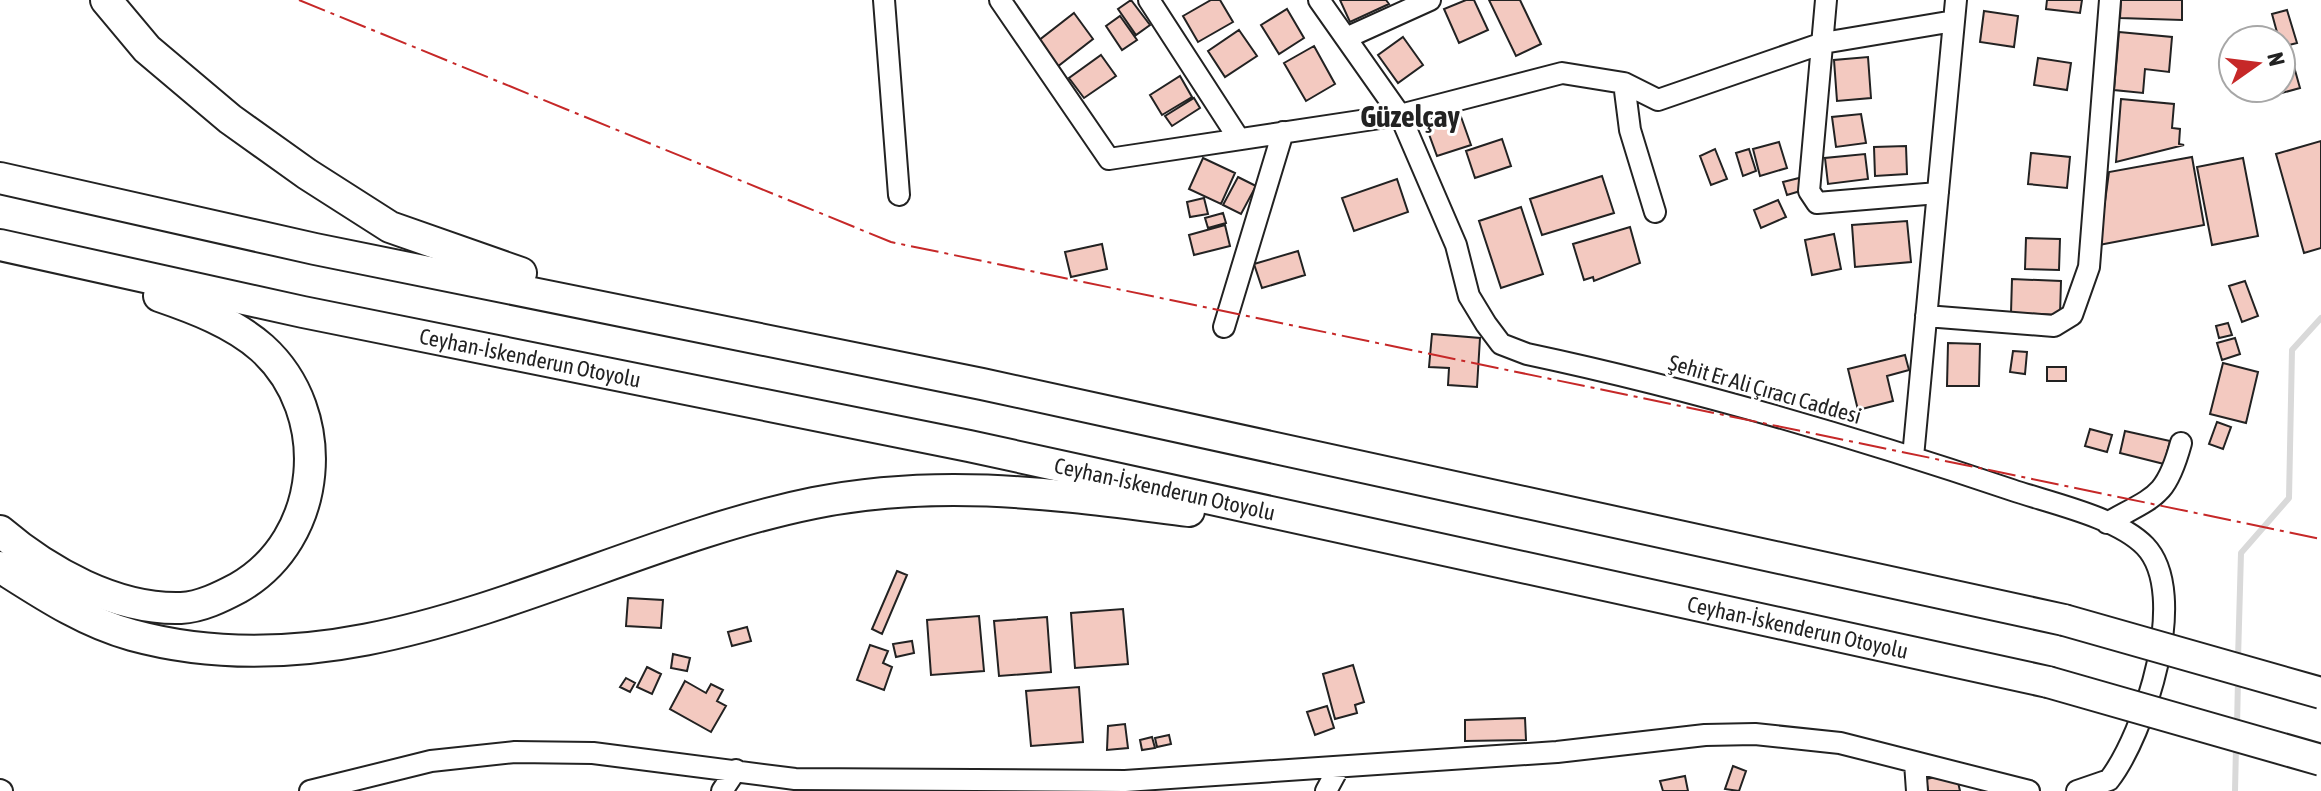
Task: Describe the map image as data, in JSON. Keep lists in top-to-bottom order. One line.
{"streets":{"highway":["Ceyhan-İskenderun Otoyolu"],"street":["Şehit Er Ali Çıracı Caddesi"]},"districts":["Güzelçay"],"north":"right"}
